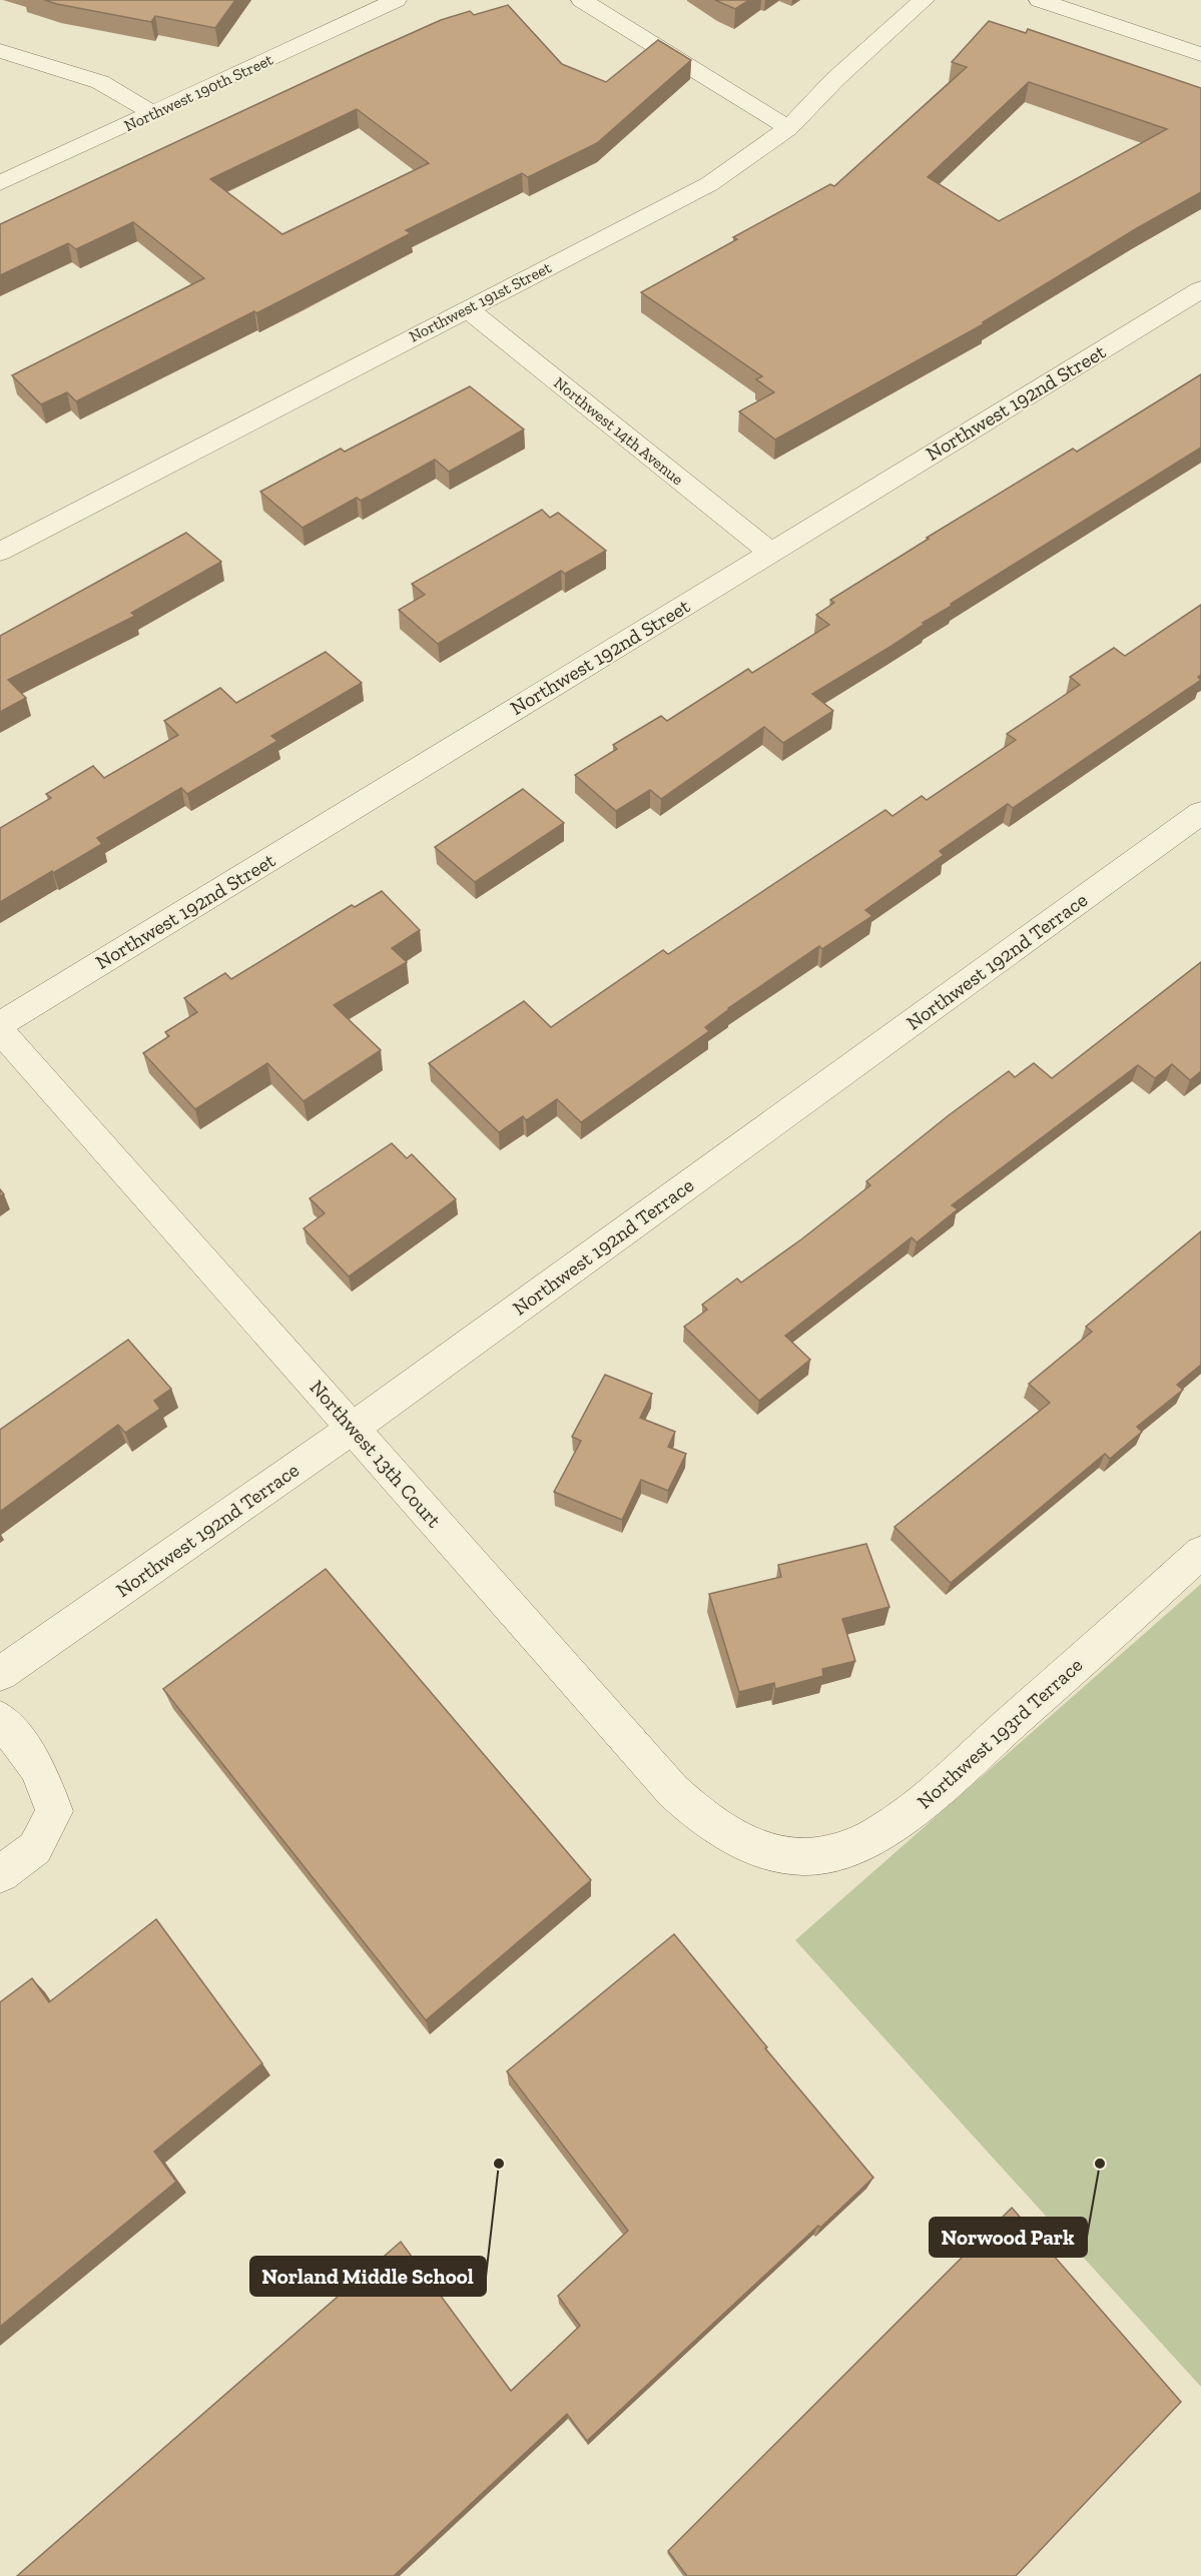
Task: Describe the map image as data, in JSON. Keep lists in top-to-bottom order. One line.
{"streets":{"street":["Northwest 190th Street","Northwest 191st Street","Northwest 192nd Street","Northwest 14th Avenue","Northwest 192nd Terrace","Northwest 13th Court","Northwest 193rd Terrace"]},"crossings":[["Northwest 191st Street","Northwest 14th Avenue"],["Northwest 192nd Street","Northwest 14th Avenue"],["Northwest 192nd Terrace","Northwest 13th Court"],["Northwest 13th Court","Northwest 193rd Terrace"]],"places":["Norland Middle School","Norwood Park"]}
